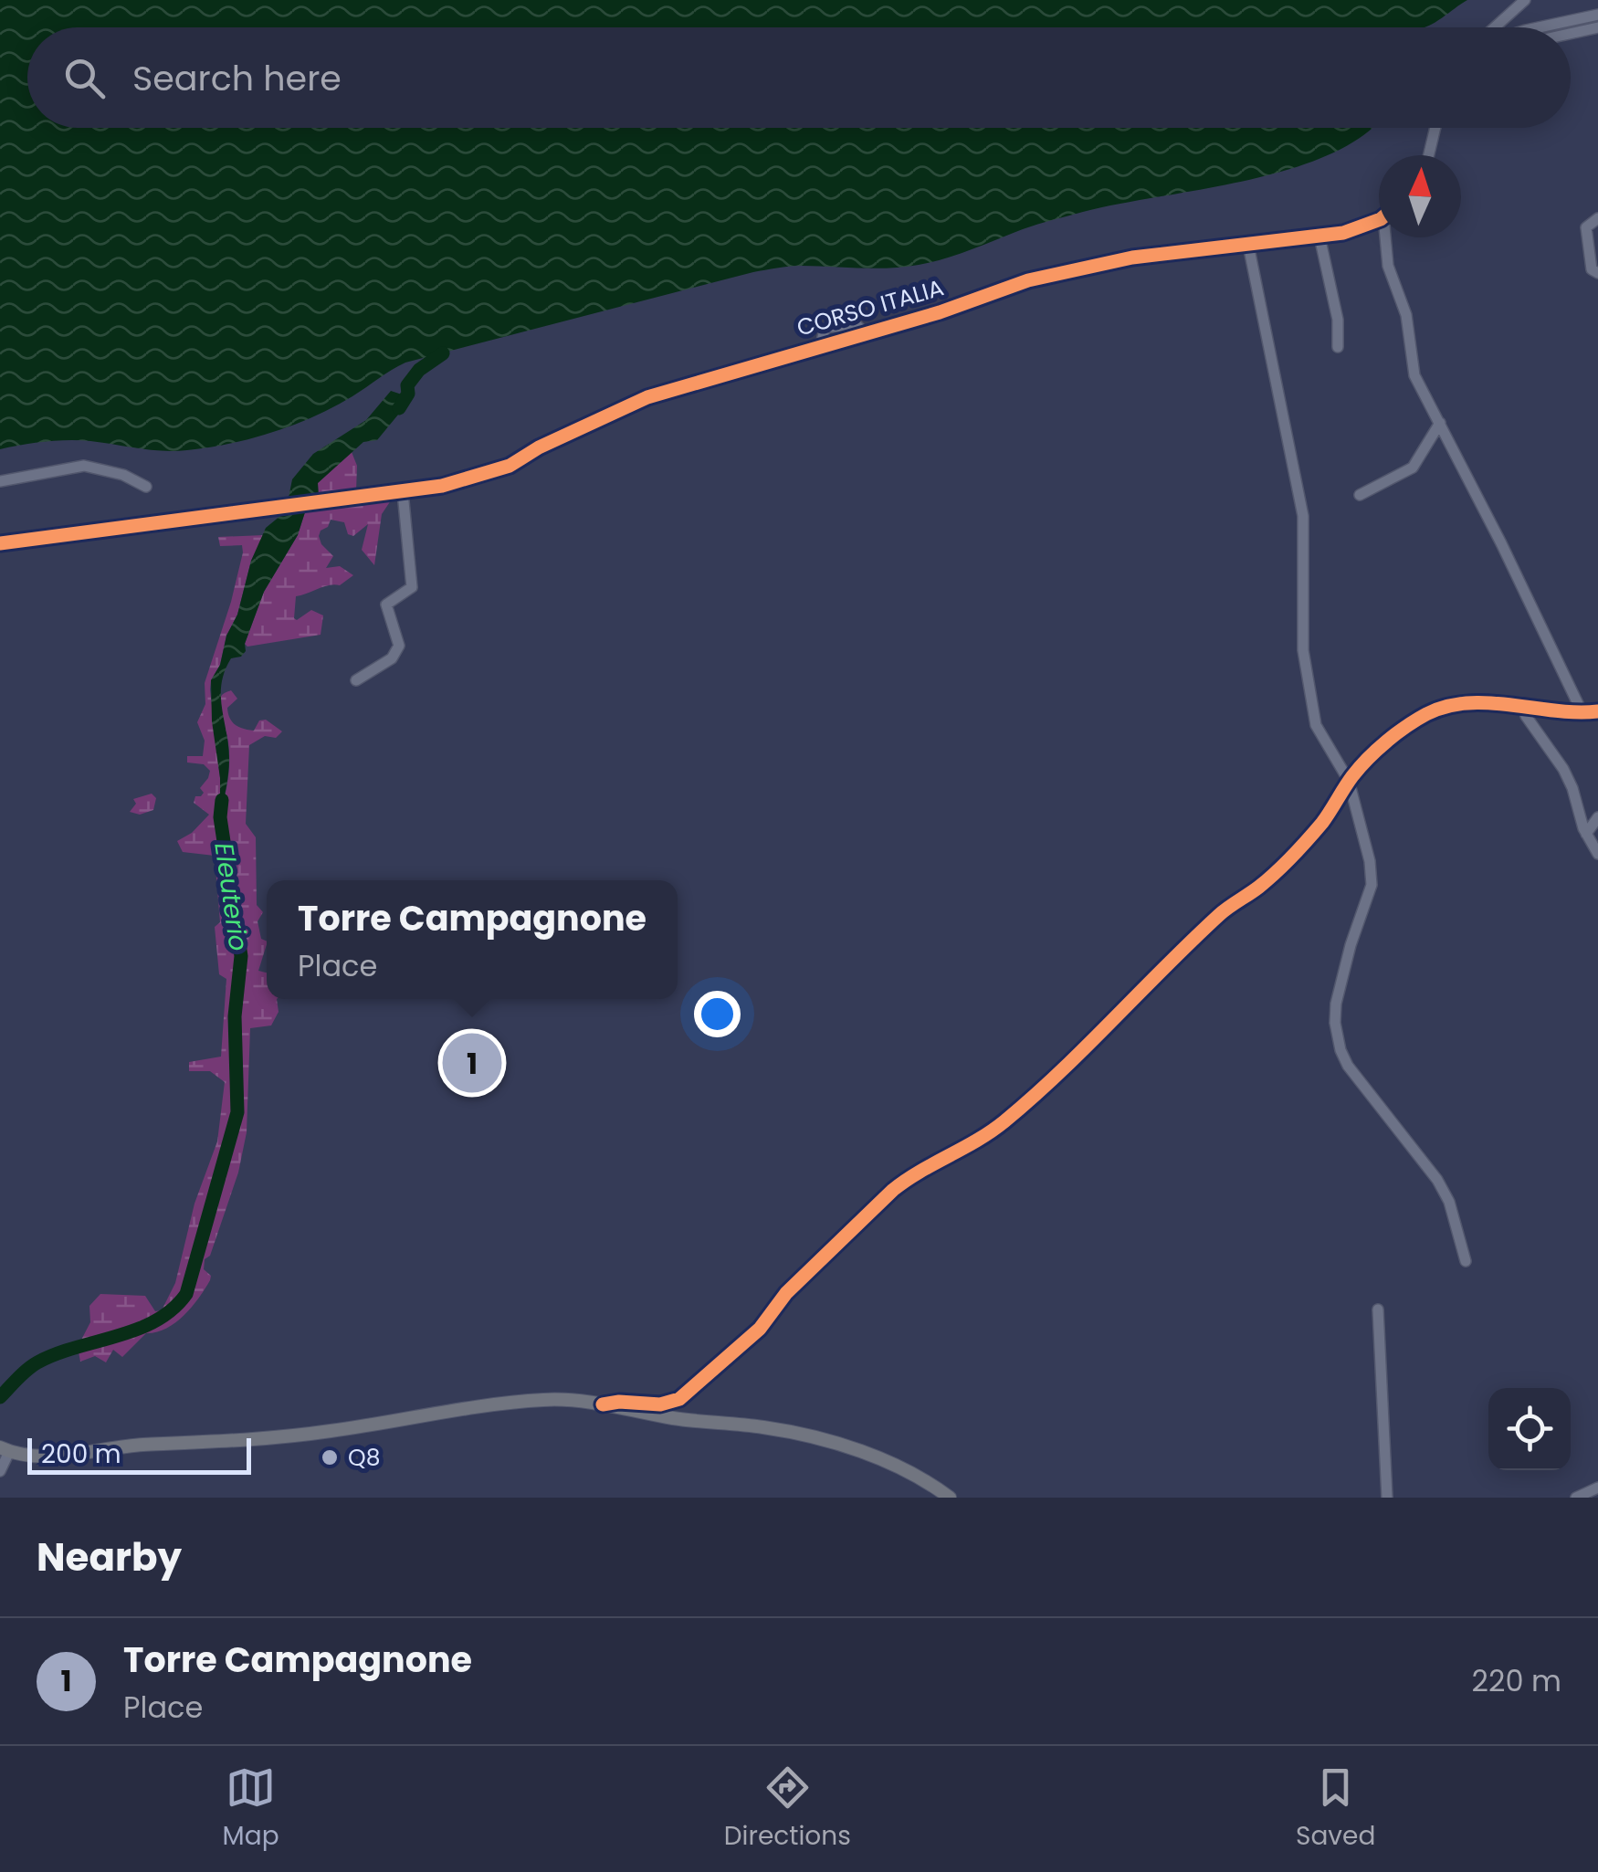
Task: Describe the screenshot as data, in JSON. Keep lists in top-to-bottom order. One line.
{"streets":{"street":["CORSO ITALIA"]},"water":["Eleuterio"],"places":["Q8"],"scale_bar":"200 m","north":"top","page":{"search":"Search here","popup":["Torre Campagnone","Place"],"pins":"1","scale":"200 m","heading":"Nearby","list":[{"mark":"1","name":"Torre Campagnone","note":"Place","value":"220 m"}],"nav":["Map","Directions","Saved"]}}
